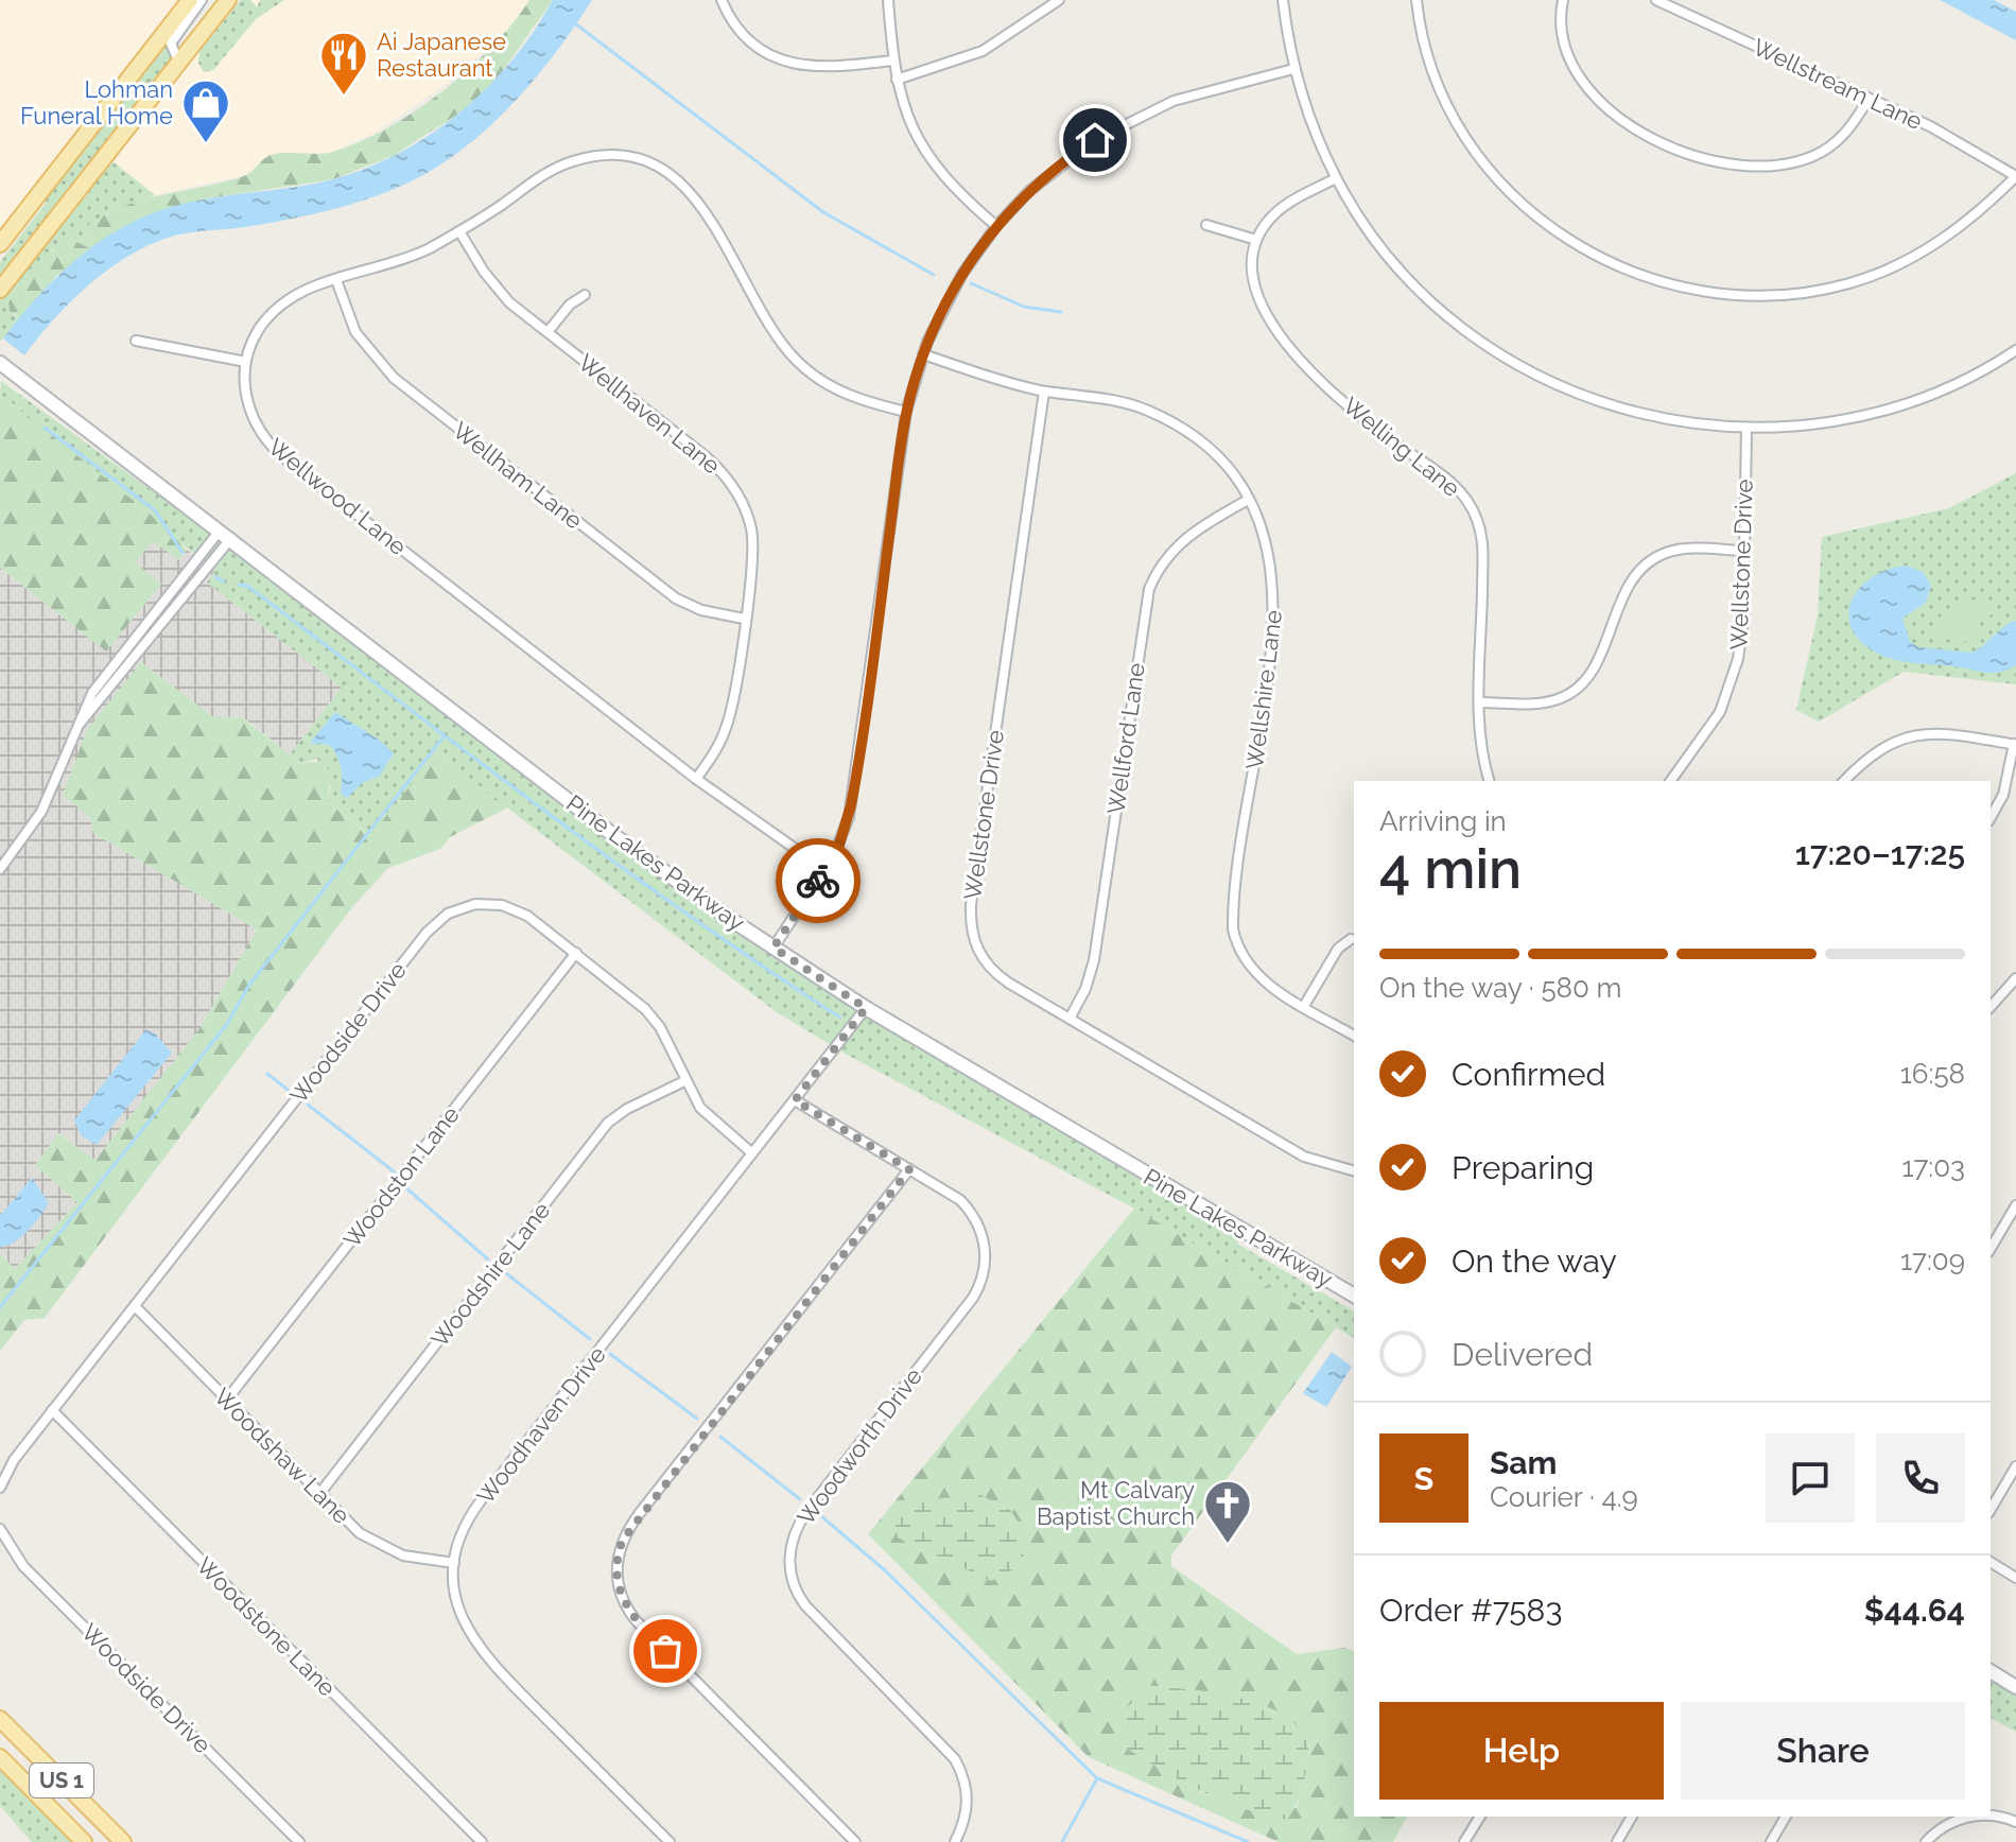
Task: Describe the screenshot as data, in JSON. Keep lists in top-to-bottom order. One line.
{"streets":{"main road":["US 1"],"street":["Wellstream Lane","Wellhaven Lane","Welling Lane","Wellham Lane","Wellwood Lane","Wellstone Drive","Wellshire Lane","Wellford Lane","Pine Lakes Parkway","Woodside Drive","Woodston Lane","Woodshire Lane","Woodhaven Drive","Woodworth Drive","Woodshaw Lane","Woodstone Lane"]},"crossings":[["Wellhaven Lane","Wellham Lane"],["Wellhaven Lane","Wellwood Lane"],["Wellham Lane","Wellwood Lane"],["Wellstone Drive","Wellshire Lane"],["Wellstone Drive","Wellford Lane"],["Wellshire Lane","Wellford Lane"],["Pine Lakes Parkway","Woodhaven Drive"],["Woodside Drive","Woodston Lane"],["Woodside Drive","Woodshire Lane"],["Woodside Drive","Woodhaven Drive"],["Woodside Drive","Woodshaw Lane"],["Woodside Drive","Woodstone Lane"],["Woodston Lane","Woodshaw Lane"],["Woodshire Lane","Woodshaw Lane"],["Woodhaven Drive","Woodworth Drive"],["Woodhaven Drive","Woodshaw Lane"]],"places":{"restaurant":["Ai Japanese Restaurant"],"shop":["Lohman Funeral Home"],"church":["Mt Calvary Baptist Church"]},"page":{"heading":["4 min","Arriving in","17:20–17:25"],"panel":["Sam","Courier · 4.9","Order #7583","$44.64"],"bar":"On the way · 580 m","list":[["Confirmed","16:58"],["Preparing","17:03"],["On the way","17:09"],"Delivered"],"round":"S","buttons":["Help","Share"]}}
